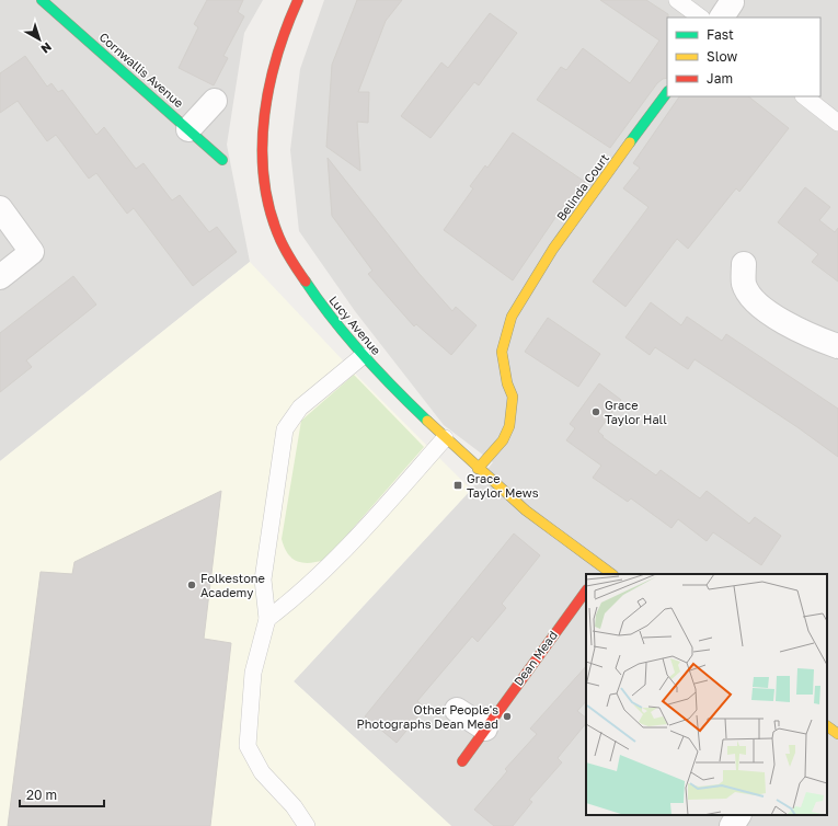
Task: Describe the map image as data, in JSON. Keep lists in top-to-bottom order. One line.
{"streets":{"street":["Cornwallis Avenue","Belinda Court","Lucy Avenue","Dean Mead"]},"crossings":[["Belinda Court","Lucy Avenue"]],"places":{"other":["Grace Taylor Hall","Folkestone Academy","Other People's Photographs Dean Mead"],"transit":["Grace Taylor Mews"]},"legend":["Fast","Slow","Jam"],"scale_bar":"20 m","north":"bottom right"}
